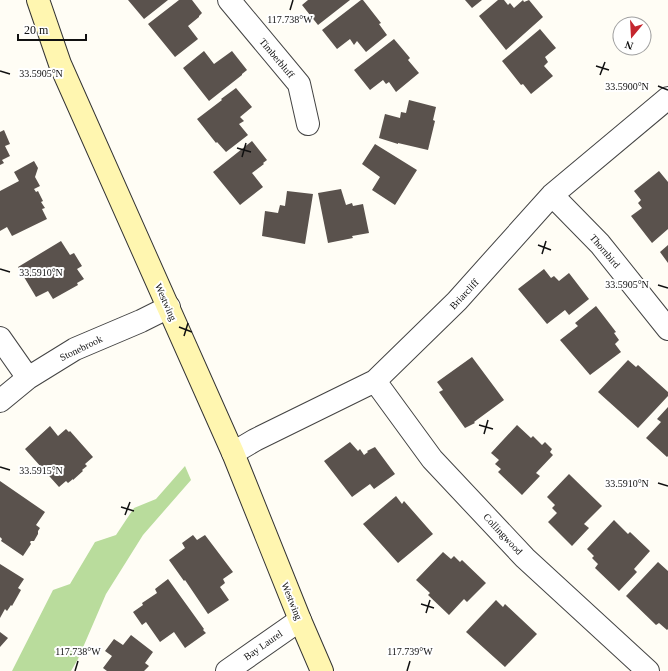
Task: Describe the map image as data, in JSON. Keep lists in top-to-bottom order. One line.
{"streets":{"street":["Timberbluff","Thornbird","Briarcliff","Westwing","Stonebrook","Collingwood","Bay Laurel"]},"crossings":[["Thornbird","Briarcliff"],["Briarcliff","Westwing"],["Briarcliff","Collingwood"],["Westwing","Stonebrook"],["Westwing","Bay Laurel"]],"scale_bar":"20 m","north":"bottom","coordinates":["117.738°W","33.5905°N","33.5900°N","33.5910°N","33.5915°N","117.739°W"]}
